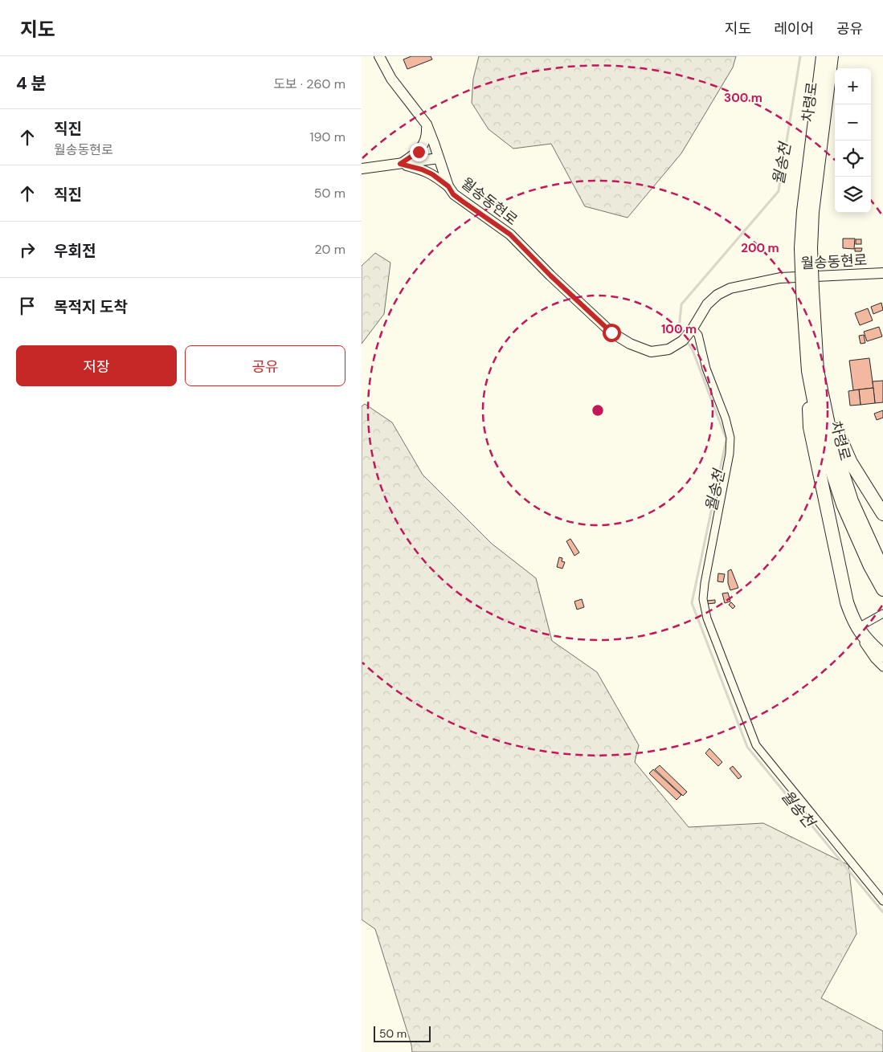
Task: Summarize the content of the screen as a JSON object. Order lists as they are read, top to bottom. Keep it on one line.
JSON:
{"streets":{"highway":["차령로"],"street":["월송동현로"]},"water":["월송천"],"scale_bar":"50 m","page":{"header":"지도","nav":["지도","레이어","공유"],"heading":["4 분","도보 · 260 m"],"map_buttons":["+","−"],"list":[["직진","월송동현로","190 m"],["직진","50 m"],["우회전","20 m"],"목적지 도착"],"buttons":["저장","공유"],"scale":"50 m"},"rings":["300 m","200 m","100 m"]}
